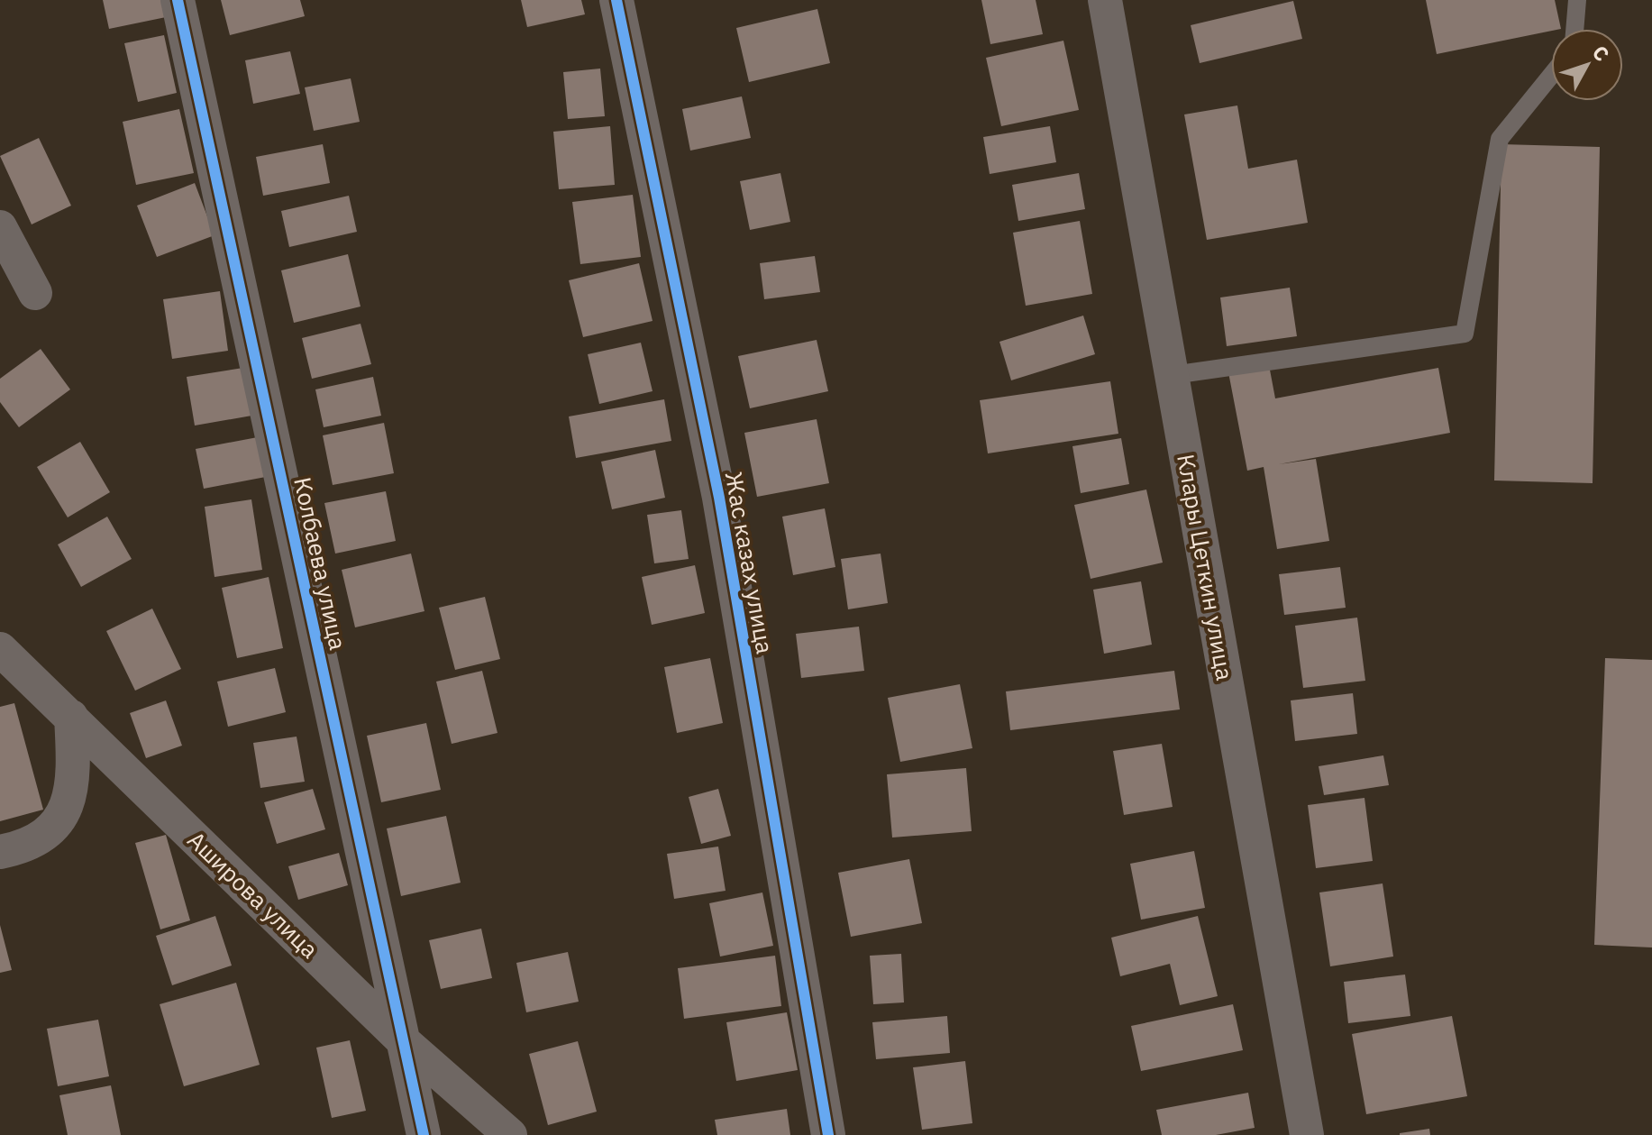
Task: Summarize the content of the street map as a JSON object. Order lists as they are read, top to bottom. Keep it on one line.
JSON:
{"streets":{"street":["Жас казах улица","Колбаева улица","Клары Цеткин улица","Аширова улица"]},"crossings":[["Колбаева улица","Аширова улица"]],"north":"top right"}
